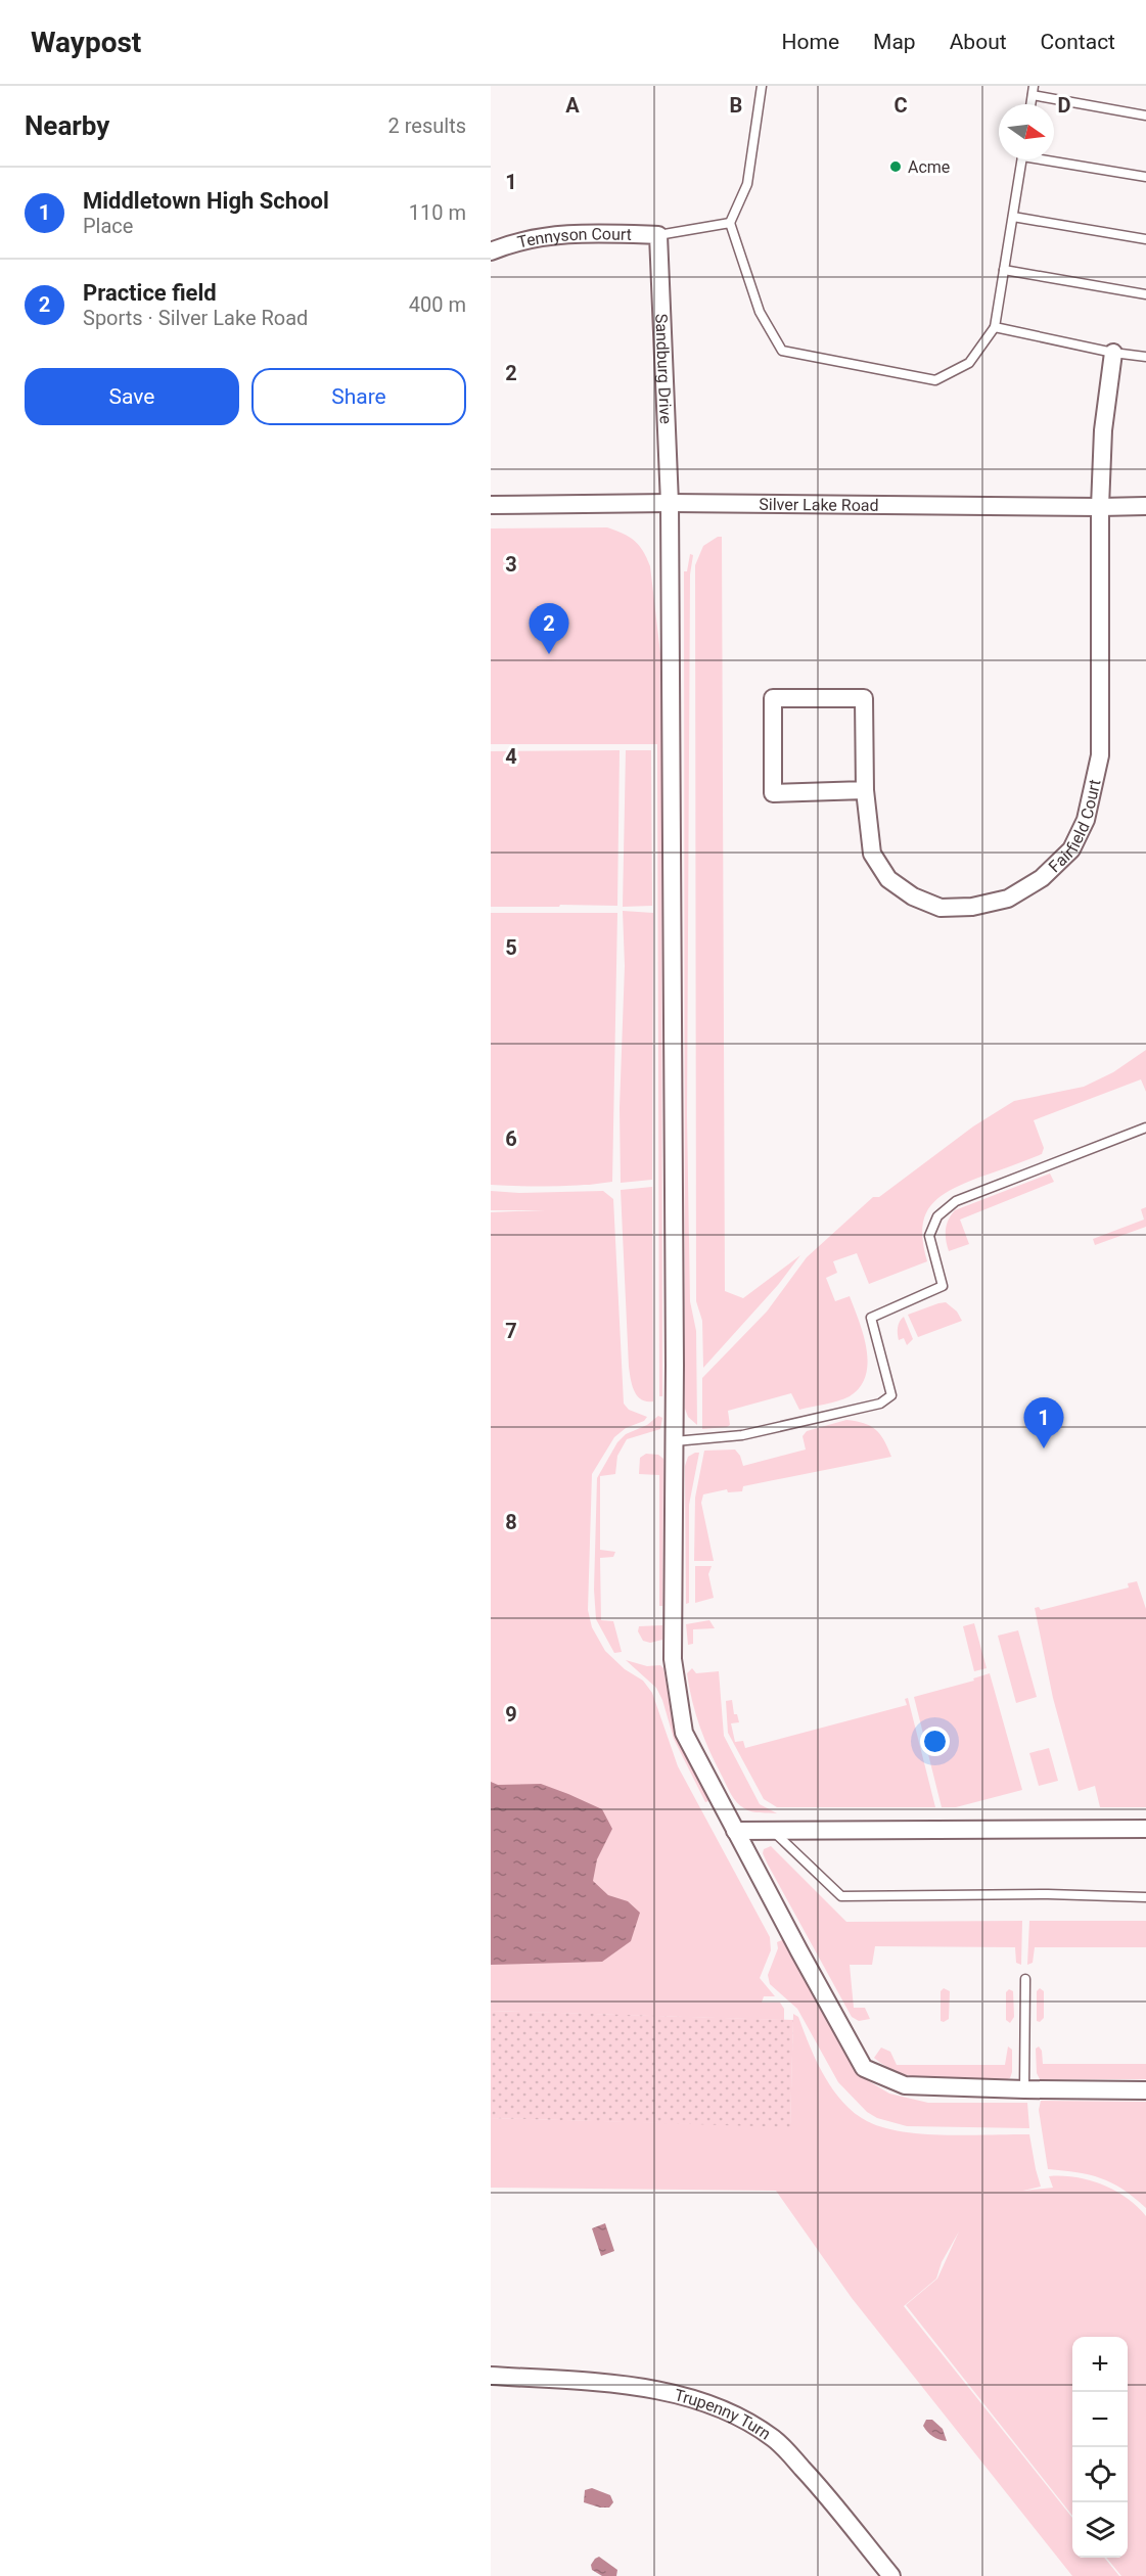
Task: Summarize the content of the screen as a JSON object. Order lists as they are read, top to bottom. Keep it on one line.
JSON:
{"streets":{"street":["Tennyson Court","Sandburg Drive","Silver Lake Road","Fairfield Court","Trupenny Turn"]},"crossings":[["Tennyson Court","Sandburg Drive"],["Sandburg Drive","Silver Lake Road"],["Silver Lake Road","Fairfield Court"]],"places":["Acme"],"north":"right","page":{"header":"Waypost","nav":["Home","Map","About","Contact"],"heading":["Nearby","2 results"],"list":[{"mark":"1","name":"Middletown High School","note":"Place","value":"110 m"},{"mark":"2","name":"Practice field","note":"Sports · Silver Lake Road","value":"400 m"}],"buttons":["Save","Share"],"pins":["2","1"],"map_buttons":["+","−"]},"grid":{"columns":["A","B","C","D"],"rows":["1","2","3","4","5","6","7","8","9"]}}
